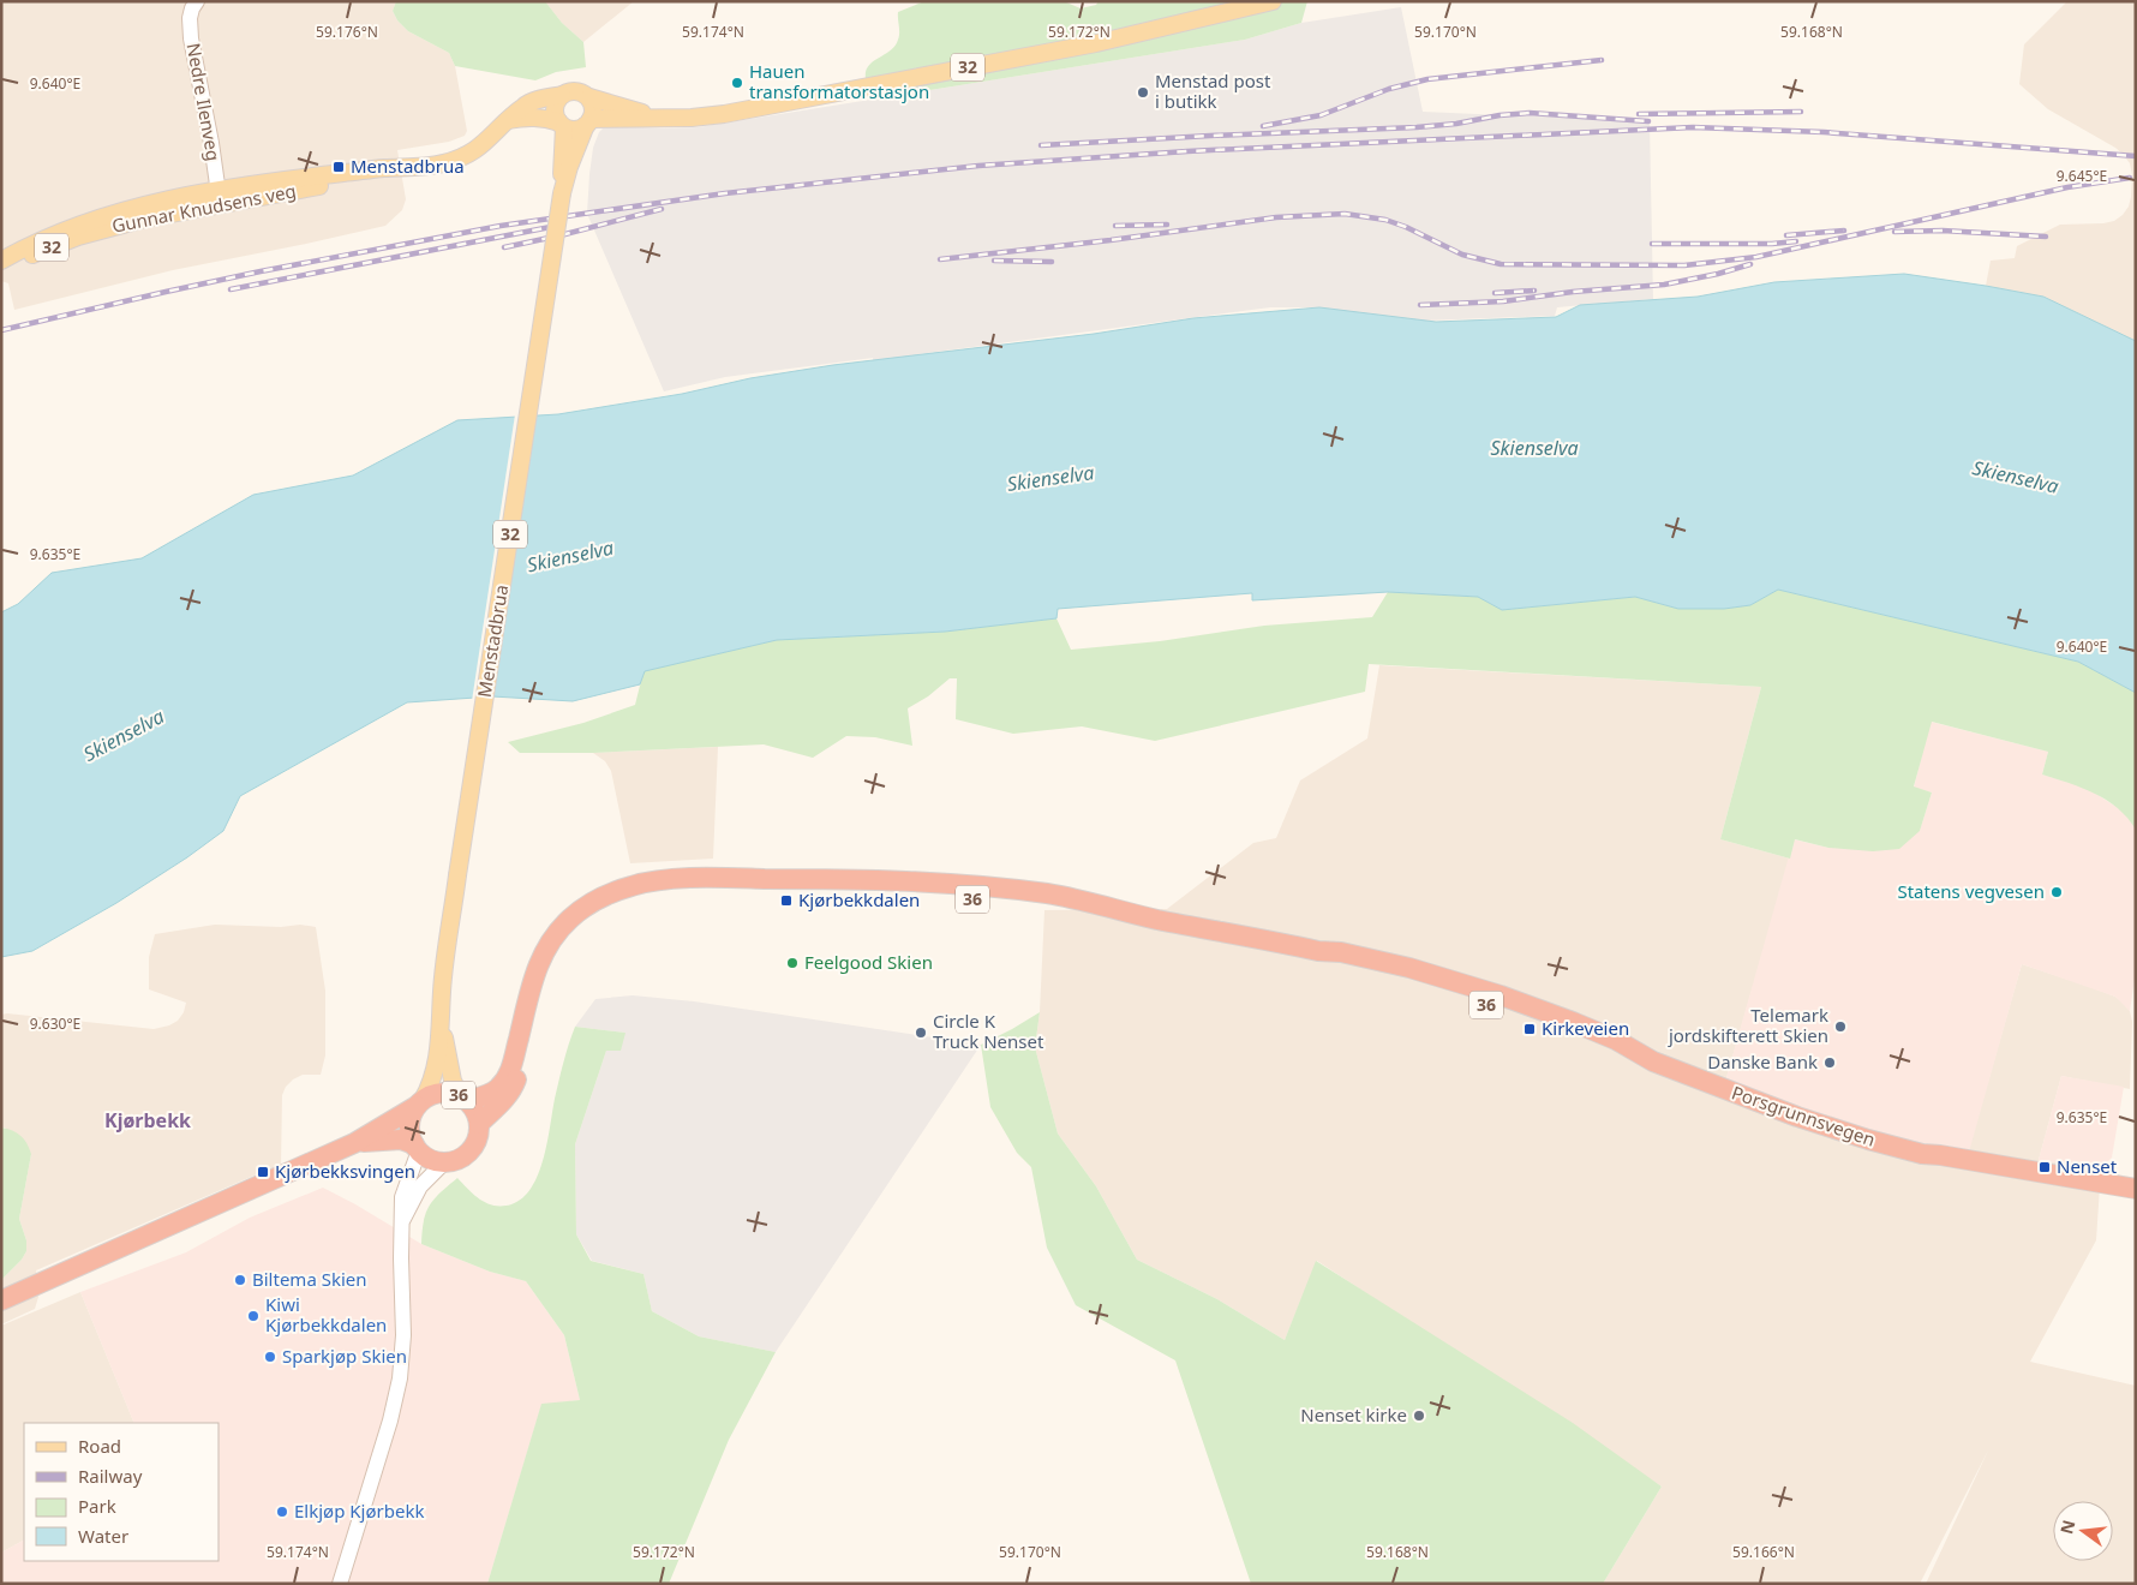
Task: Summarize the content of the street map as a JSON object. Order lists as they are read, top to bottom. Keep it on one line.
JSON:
{"streets":{"highway":["36","Porsgrunnsvegen"],"main road":["32","Gunnar Knudsens veg","Menstadbrua"],"street":["Nedre Ilenveg"]},"crossings":[["32","Gunnar Knudsens veg"],["32","Menstadbrua"],["Nedre Ilenveg","Gunnar Knudsens veg"],["Gunnar Knudsens veg","Menstadbrua"],["Menstadbrua","36"],["Menstadbrua","Porsgrunnsvegen"],["36","Porsgrunnsvegen"]],"districts":["Kjørbekk"],"water":["Skienselva"],"places":{"other":["Hauen transformatorstasjon","Menstad post i butikk","Statens vegvesen","Feelgood Skien","Telemark jordskifterett Skien","Circle K Truck Nenset","Danske Bank","Biltema Skien","Kiwi Kjørbekkdalen","Sparkjøp Skien","Nenset kirke","Elkjøp Kjørbekk"],"transit":["Menstadbrua","Kjørbekkdalen","Kirkeveien","Nenset","Kjørbekksvingen"]},"legend":["Road","Railway","Park","Water"],"north":"left","coordinates":["59.174°N","59.172°N","59.170°N","59.168°N","59.176°N","9.640°E","9.645°E","9.635°E","9.630°E","59.166°N"]}
